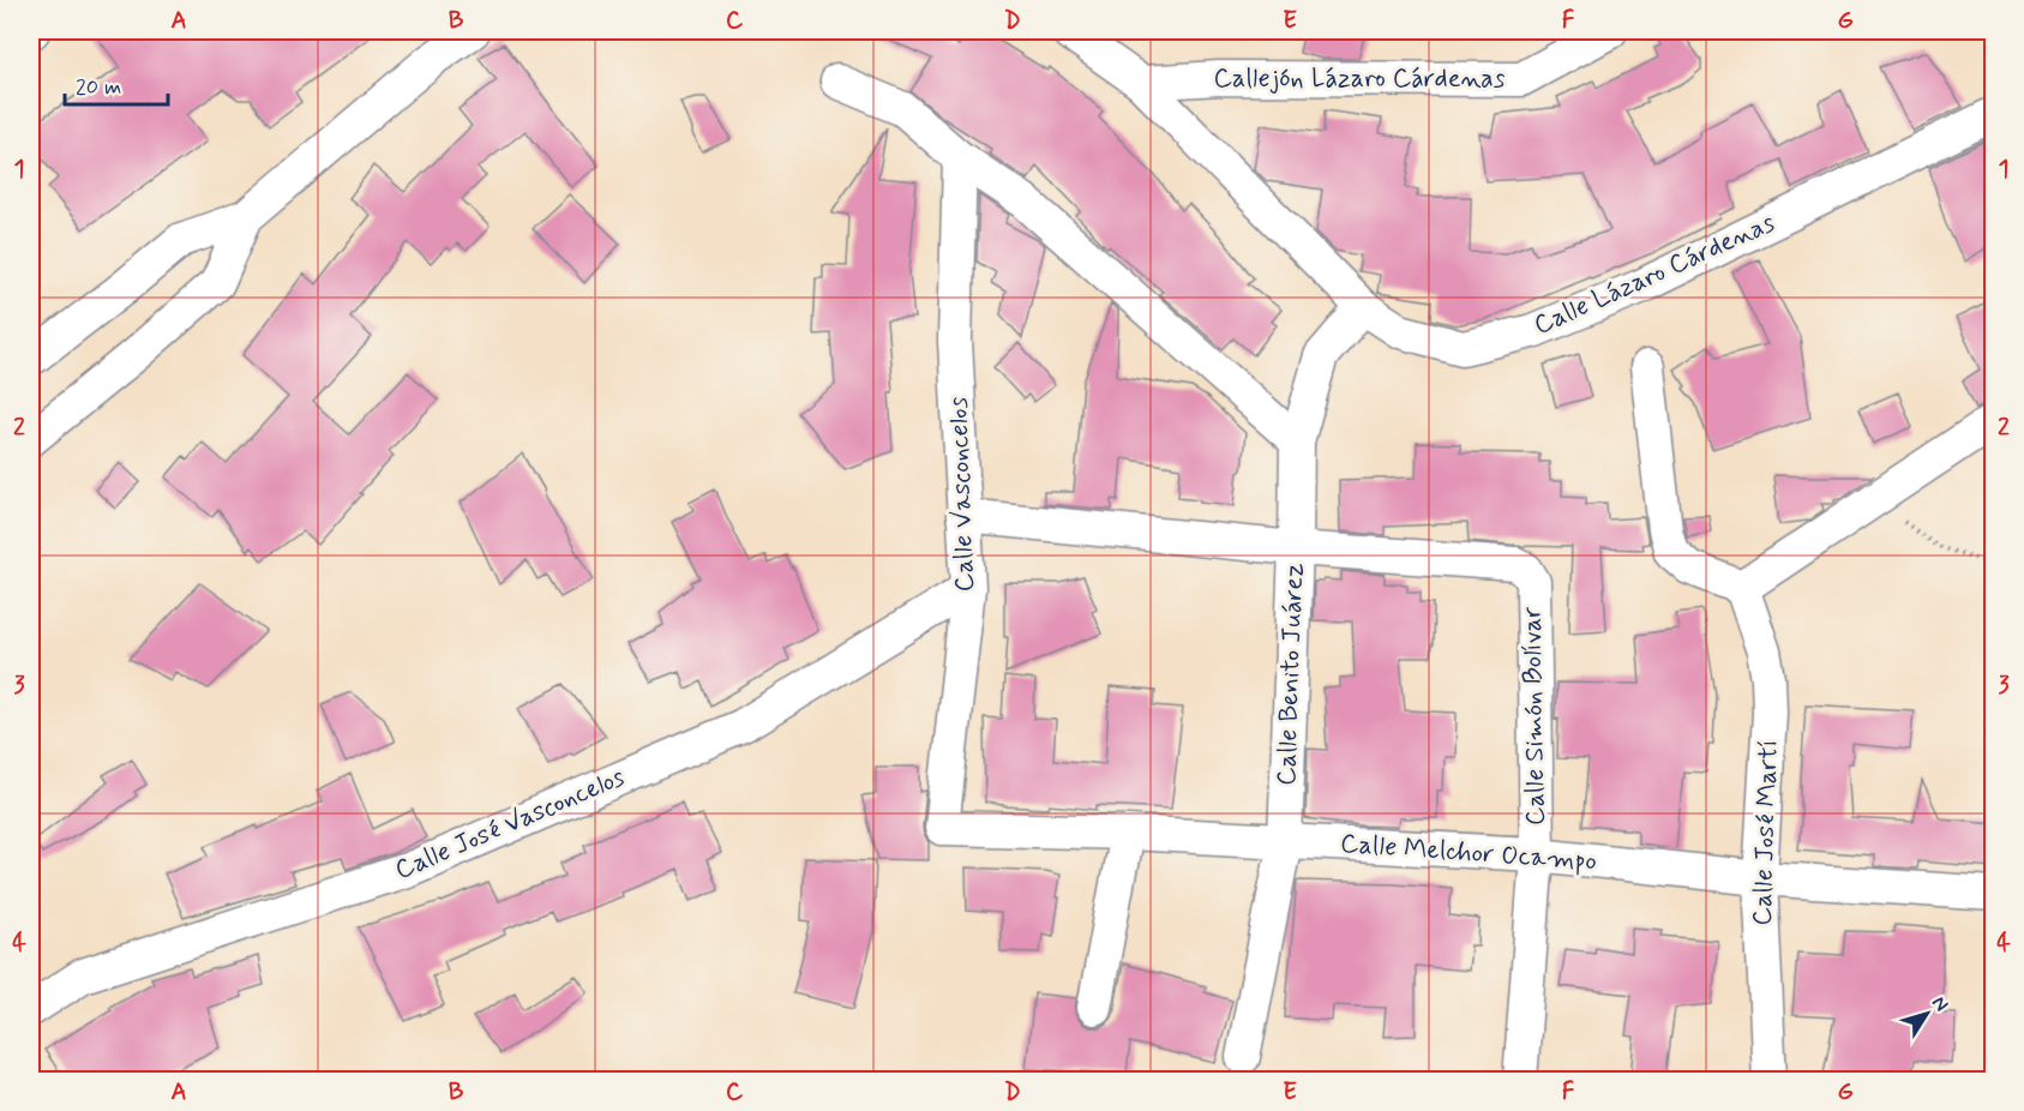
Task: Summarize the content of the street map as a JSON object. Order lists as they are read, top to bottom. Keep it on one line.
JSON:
{"streets":{"street":["Callejón Lázaro Cárdenas","Calle Lázaro Cárdenas","Calle Vasconcelos","Calle Benito Juárez","Calle Simón Bolívar","Calle José Vasconcelos","Calle José Martí","Calle Melchor Ocampo"]},"crossings":[["Callejón Lázaro Cárdenas","Calle Lázaro Cárdenas"],["Calle Lázaro Cárdenas","Calle Benito Juárez"],["Calle Vasconcelos","Calle José Vasconcelos"],["Calle Vasconcelos","Calle Melchor Ocampo"],["Calle Benito Juárez","Calle Simón Bolívar"],["Calle Benito Juárez","Calle Melchor Ocampo"],["Calle Simón Bolívar","Calle Melchor Ocampo"],["Calle José Martí","Calle Melchor Ocampo"]],"scale_bar":"20 m","north":"top right","grid":{"columns":["A","B","C","D","E","F","G"],"rows":["1","2","3","4"]}}
